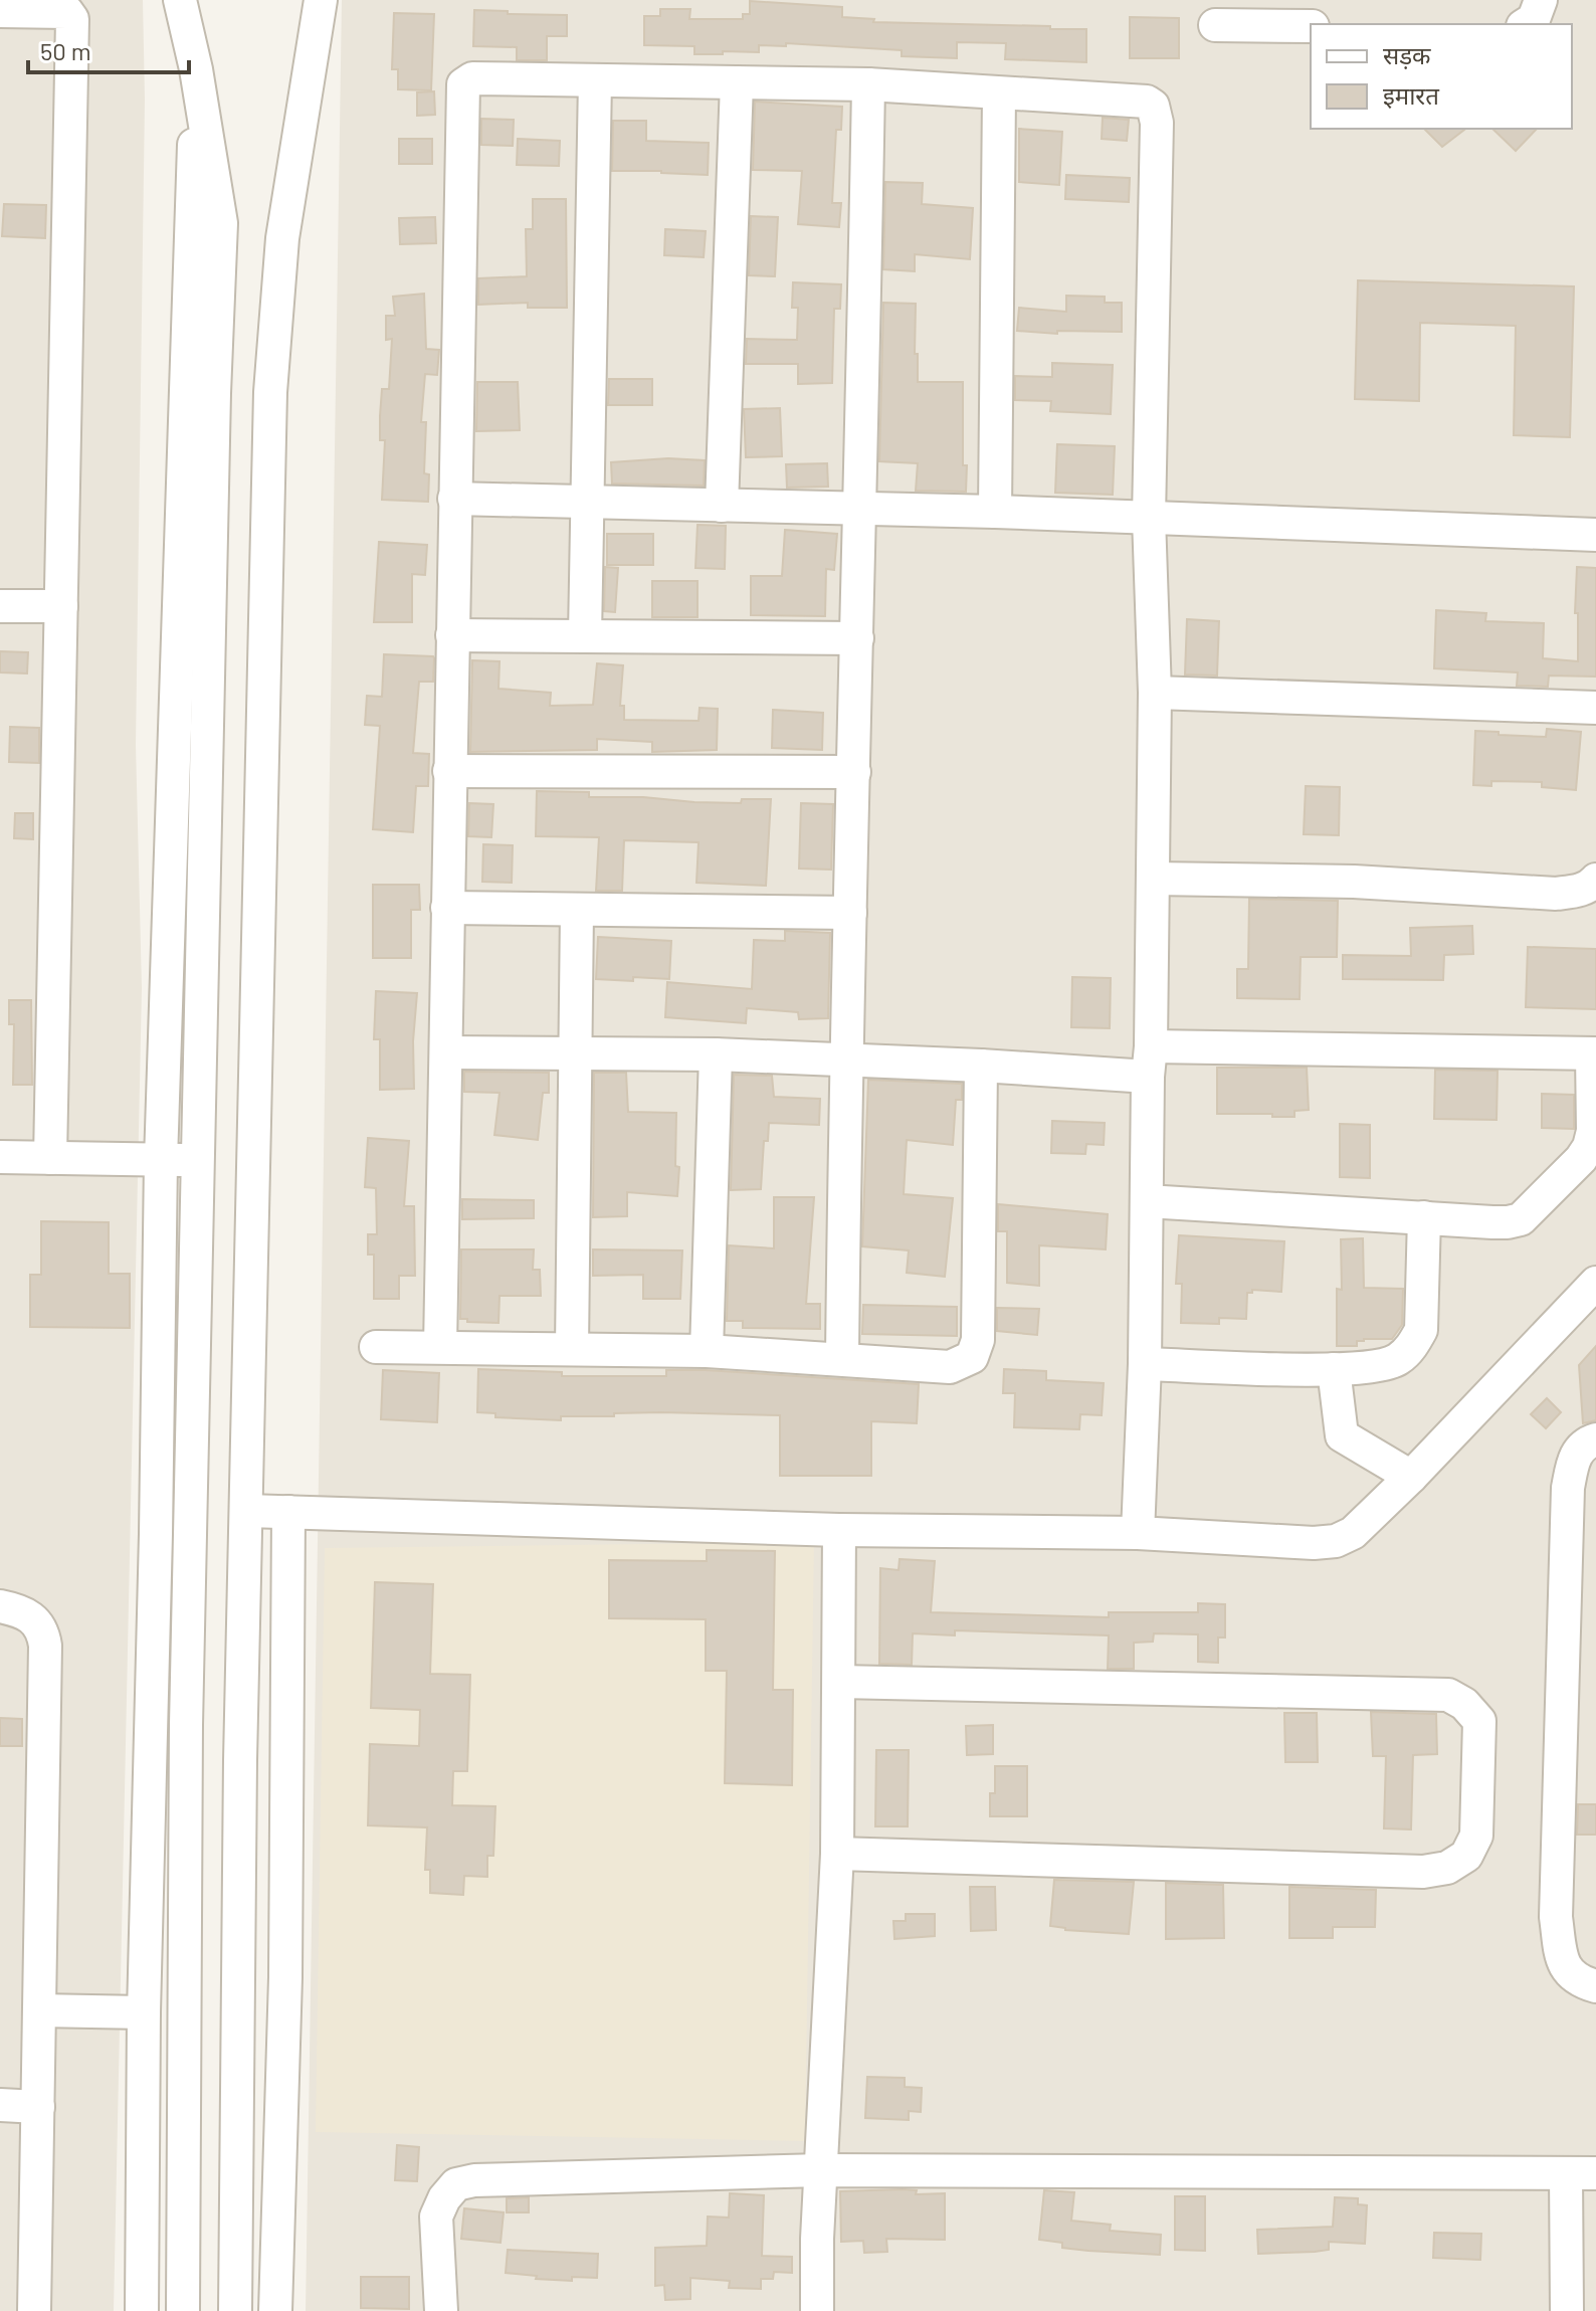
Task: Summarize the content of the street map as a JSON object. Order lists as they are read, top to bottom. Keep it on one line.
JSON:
{"legend":["सड़क","इमारत"],"scale_bar":"50 m"}
